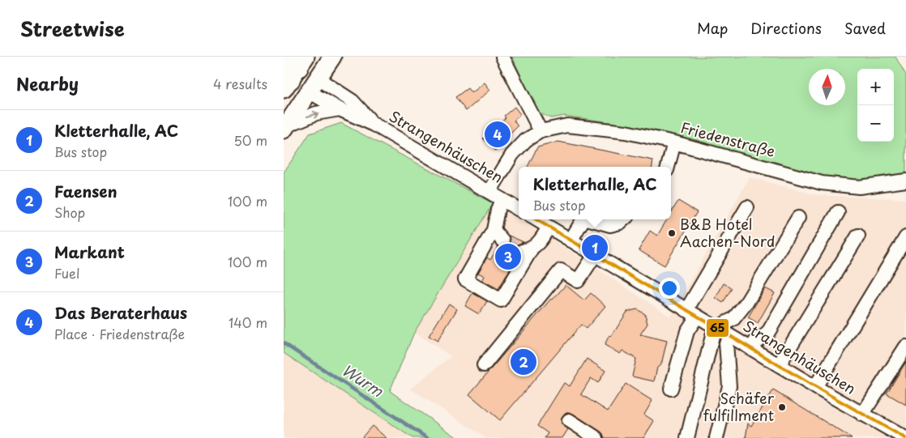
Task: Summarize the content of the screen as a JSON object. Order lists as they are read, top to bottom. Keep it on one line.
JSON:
{"streets":{"street":["Friedenstraße","Strangenhäuschen"]},"crossings":[["Friedenstraße","Strangenhäuschen"]],"water":["Wurm"],"places":["B&B Hotel Aachen-Nord","Schäfer fulfillment"],"lines":["transit line 65"],"north":"top","page":{"header":"Streetwise","nav":["Map","Directions","Saved"],"heading":["Nearby","4 results"],"map_buttons":["+","−"],"list":[{"mark":"1","name":"Kletterhalle, AC","note":"Bus stop","value":"50 m"},{"mark":"2","name":"Faensen","note":"Shop","value":"100 m"},{"mark":"3","name":"Markant","note":"Fuel","value":"100 m"},{"mark":"4","name":"Das Beraterhaus","note":"Place · Friedenstraße","value":"140 m"}],"pins":["4","1","3","2"],"popup":["Kletterhalle, AC","Bus stop"]}}
